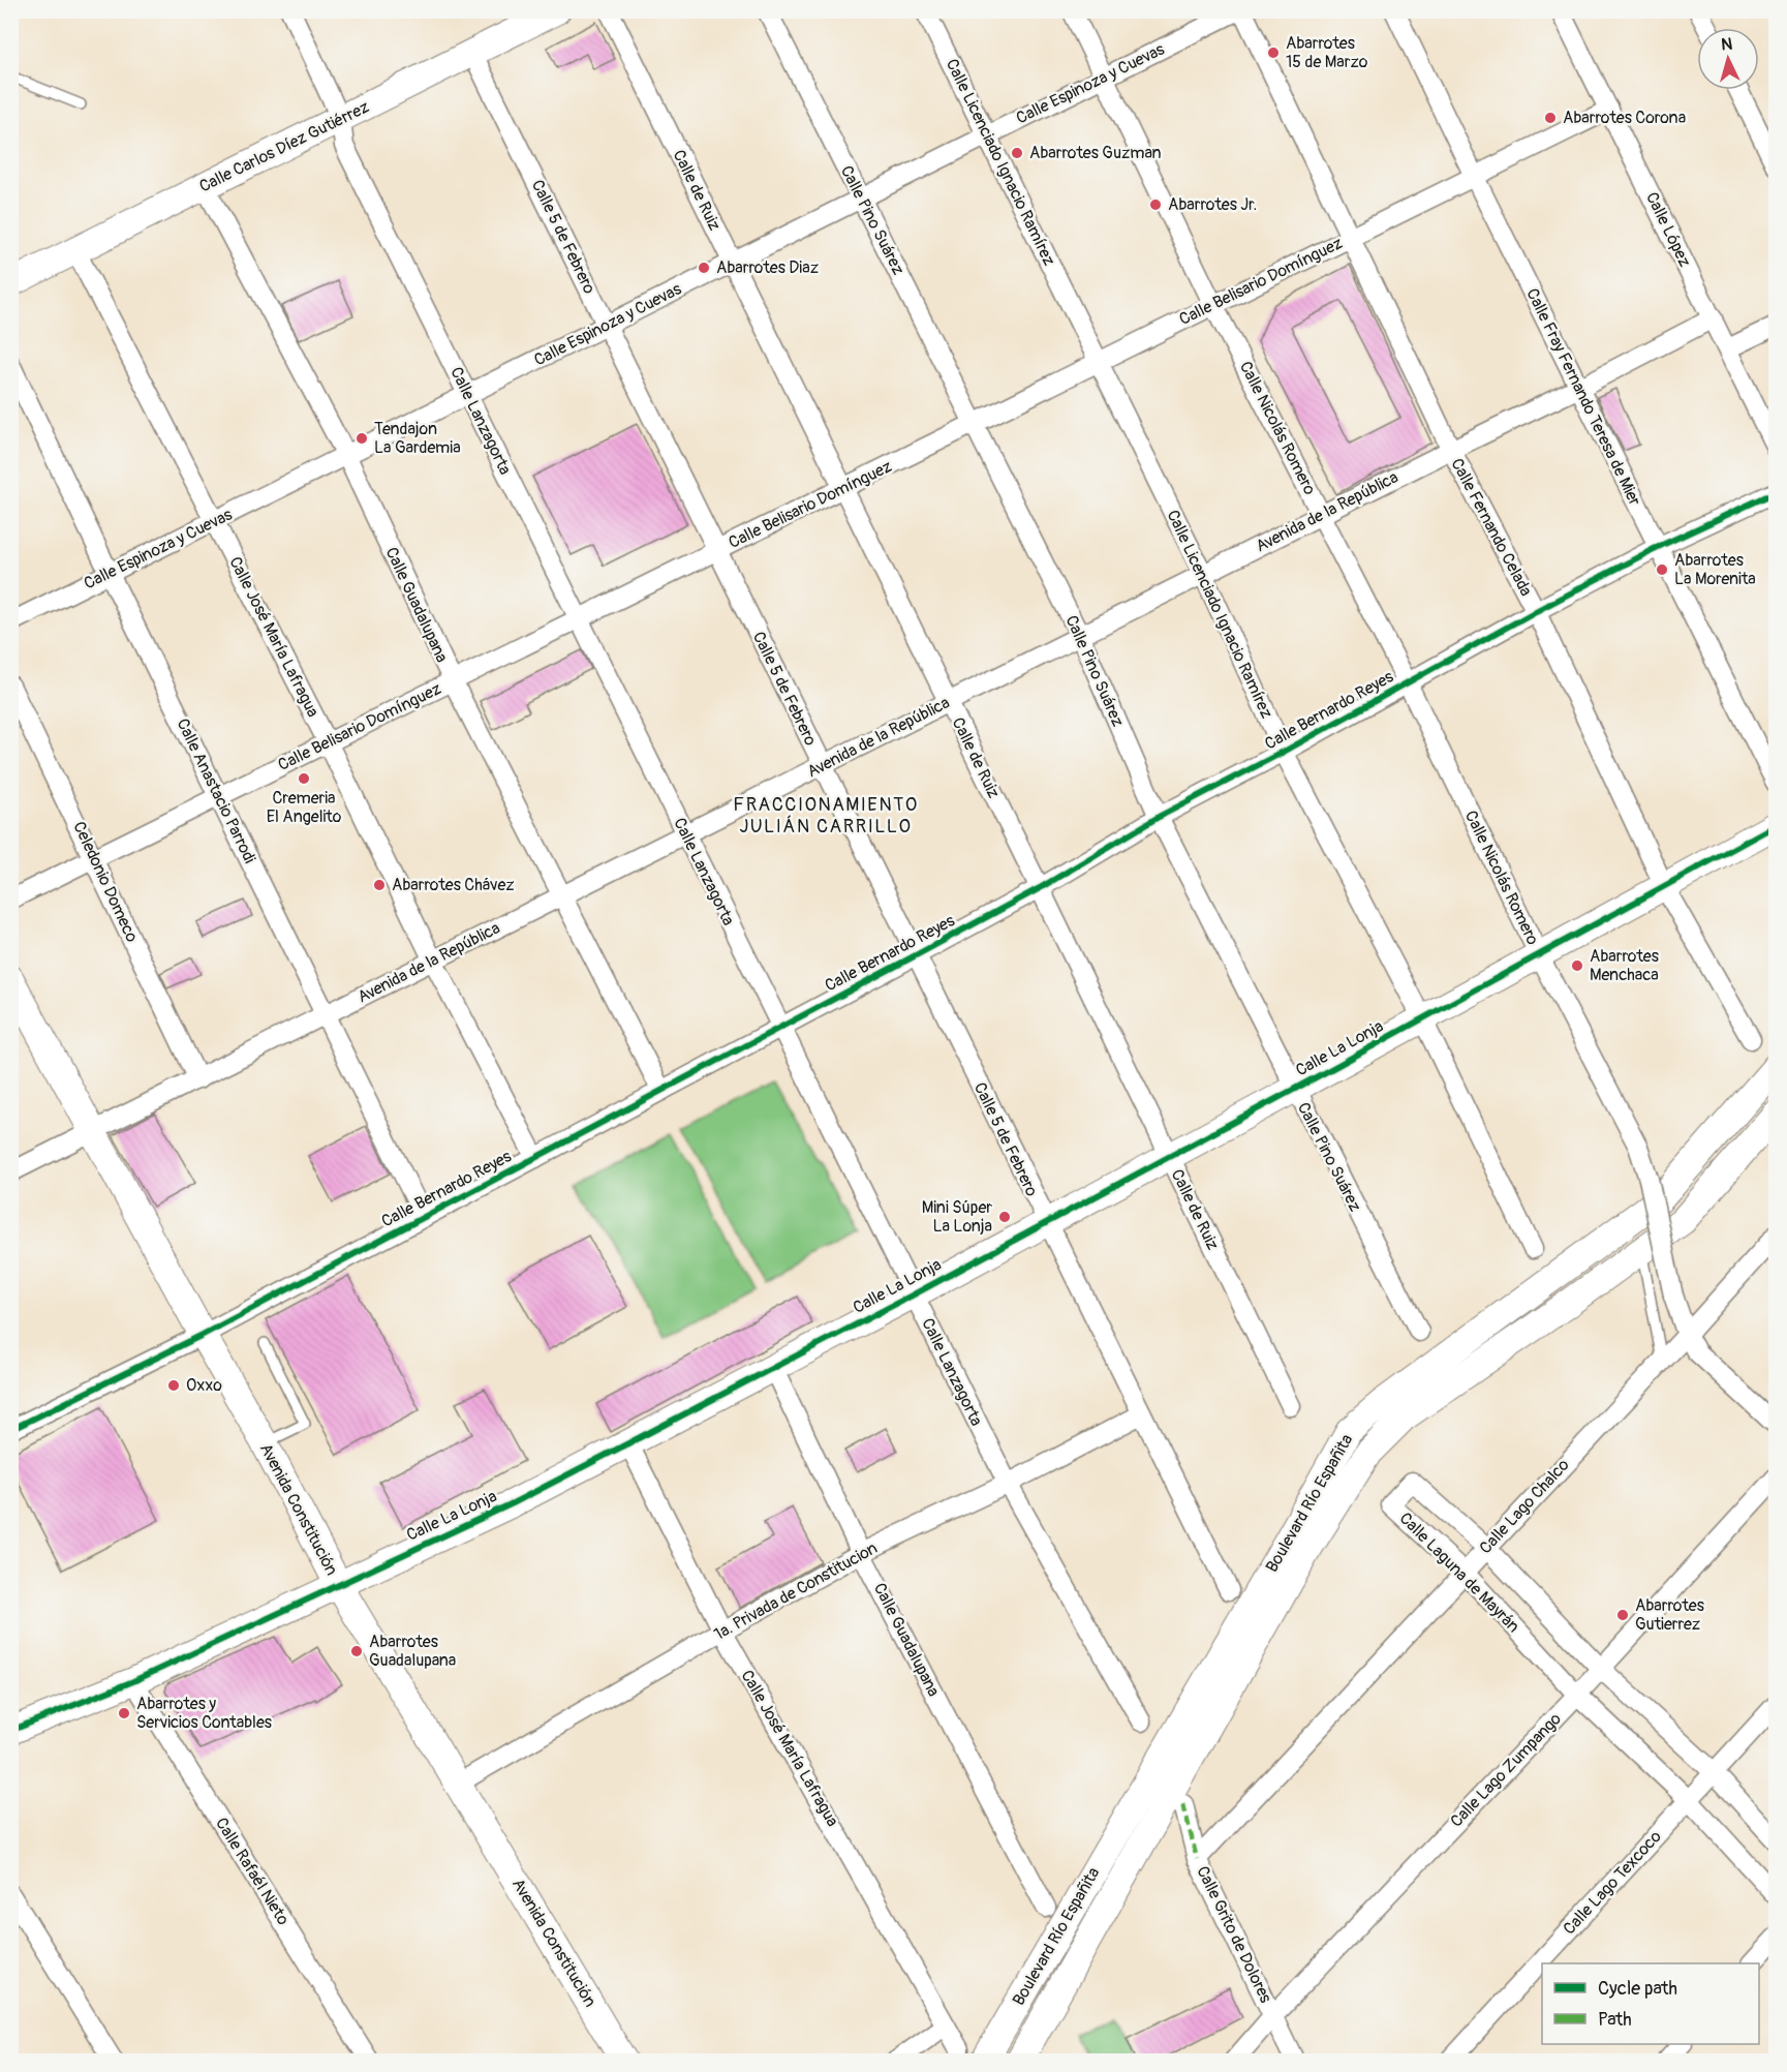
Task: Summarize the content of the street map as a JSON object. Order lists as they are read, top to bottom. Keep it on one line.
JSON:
{"streets":{"main road":["Calle Carlos Díez Gutiérrez","Calle La Lonja","Boulevard Río Españita","Avenida Constitución"],"street":["Calle Espinoza y Cuevas","Calle Licenciado Ignacio Ramírez","Calle de Ruiz","Calle Pino Suárez","Calle López","Calle 5 de Febrero","Calle Belisario Domínguez","Calle Fray Fernando Teresa de Mier","Calle Lanzagorta","Calle Nicolás Romero","Avenida de la República","Calle Fernando Celada","Calle Guadalupana","Calle José María Lafragua","Calle Bernardo Reyes","Calle Anastacio Parrodi","Celedonio Domeco","Calle Lago Chalco","Calle Laguna de Mayrán","1a. Privada de Constitucion","Calle Lago Zumpango","Calle Rafaél Nieto","Calle Lago Texcoco","Calle Grito de Dolores"]},"crossings":[["Calle Espinoza y Cuevas","Calle Licenciado Ignacio Ramírez"],["Calle Espinoza y Cuevas","Calle de Ruiz"],["Calle Espinoza y Cuevas","Calle Pino Suárez"],["Calle Espinoza y Cuevas","Calle 5 de Febrero"],["Calle Espinoza y Cuevas","Calle Lanzagorta"],["Calle Espinoza y Cuevas","Calle Nicolás Romero"],["Calle Espinoza y Cuevas","Calle Fernando Celada"],["Calle Espinoza y Cuevas","Calle Guadalupana"],["Calle Espinoza y Cuevas","Calle José María Lafragua"],["Calle Espinoza y Cuevas","Calle Anastacio Parrodi"],["Calle Carlos Díez Gutiérrez","Calle 5 de Febrero"],["Calle Carlos Díez Gutiérrez","Calle Lanzagorta"],["Calle Carlos Díez Gutiérrez","Calle Guadalupana"],["Calle Carlos Díez Gutiérrez","Calle José María Lafragua"],["Calle Licenciado Ignacio Ramírez","Calle Belisario Domínguez"],["Calle Licenciado Ignacio Ramírez","Avenida de la República"],["Calle Licenciado Ignacio Ramírez","Calle Bernardo Reyes"],["Calle Licenciado Ignacio Ramírez","Calle La Lonja"],["Calle de Ruiz","Calle Belisario Domínguez"],["Calle de Ruiz","Avenida de la República"],["Calle de Ruiz","Calle Bernardo Reyes"],["Calle de Ruiz","Calle La Lonja"],["Calle Pino Suárez","Calle Belisario Domínguez"],["Calle Pino Suárez","Avenida de la República"],["Calle Pino Suárez","Calle Bernardo Reyes"],["Calle Pino Suárez","Calle La Lonja"],["Calle López","Calle Belisario Domínguez"],["Calle López","Avenida de la República"],["Calle 5 de Febrero","Calle Belisario Domínguez"],["Calle 5 de Febrero","Avenida de la República"],["Calle 5 de Febrero","Calle Bernardo Reyes"],["Calle 5 de Febrero","Calle La Lonja"],["Calle 5 de Febrero","1a. Privada de Constitucion"],["Calle Belisario Domínguez","Calle Fray Fernando Teresa de Mier"],["Calle Belisario Domínguez","Calle Lanzagorta"],["Calle Belisario Domínguez","Calle Nicolás Romero"],["Calle Belisario Domínguez","Calle Fernando Celada"],["Calle Belisario Domínguez","Calle Guadalupana"],["Calle Belisario Domínguez","Calle José María Lafragua"],["Calle Belisario Domínguez","Calle Anastacio Parrodi"],["Calle Belisario Domínguez","Celedonio Domeco"],["Calle Fray Fernando Teresa de Mier","Avenida de la República"],["Calle Fray Fernando Teresa de Mier","Calle Bernardo Reyes"],["Calle Lanzagorta","Avenida de la República"],["Calle Lanzagorta","Calle Bernardo Reyes"],["Calle Lanzagorta","Calle La Lonja"],["Calle Lanzagorta","1a. Privada de Constitucion"],["Calle Nicolás Romero","Avenida de la República"],["Calle Nicolás Romero","Calle Bernardo Reyes"],["Calle Nicolás Romero","Calle La Lonja"],["Calle Nicolás Romero","Calle Lago Chalco"],["Avenida de la República","Calle Fernando Celada"],["Avenida de la República","Calle Guadalupana"],["Avenida de la República","Calle José María Lafragua"],["Avenida de la República","Calle Anastacio Parrodi"],["Avenida de la República","Celedonio Domeco"],["Avenida de la República","Avenida Constitución"],["Calle Fernando Celada","Calle Bernardo Reyes"],["Calle Fernando Celada","Calle La Lonja"],["Calle Guadalupana","Calle Bernardo Reyes"],["Calle Guadalupana","Calle La Lonja"],["Calle Guadalupana","1a. Privada de Constitucion"],["Calle José María Lafragua","Calle Bernardo Reyes"],["Calle José María Lafragua","Calle La Lonja"],["Calle José María Lafragua","1a. Privada de Constitucion"],["Calle Bernardo Reyes","Calle Anastacio Parrodi"],["Calle Bernardo Reyes","Avenida Constitución"],["Calle La Lonja","Avenida Constitución"],["Calle La Lonja","Calle Rafaél Nieto"],["Calle Lago Chalco","Calle Laguna de Mayrán"],["Calle Lago Chalco","Calle Grito de Dolores"],["Avenida Constitución","1a. Privada de Constitucion"],["Calle Laguna de Mayrán","Calle Lago Zumpango"],["Calle Laguna de Mayrán","Calle Lago Texcoco"],["Calle Lago Zumpango","Calle Grito de Dolores"]],"districts":["FRACCIONAMIENTO JULIÁN CARRILLO"],"places":["Abarrotes 15 de Marzo","Abarrotes Corona","Abarrotes Guzman","Abarrotes Jr.","Abarrotes Diaz","Tendajon La Gardemia","Abarrotes La Morenita","Cremeria El Angelito","Abarrotes Chávez","Abarrotes Menchaca","Mini Súper La Lonja","Oxxo","Abarrotes Gutierrez","Abarrotes Guadalupana","Abarrotes y Servicios Contables"],"legend":["Cycle path","Path"],"north":"top"}
